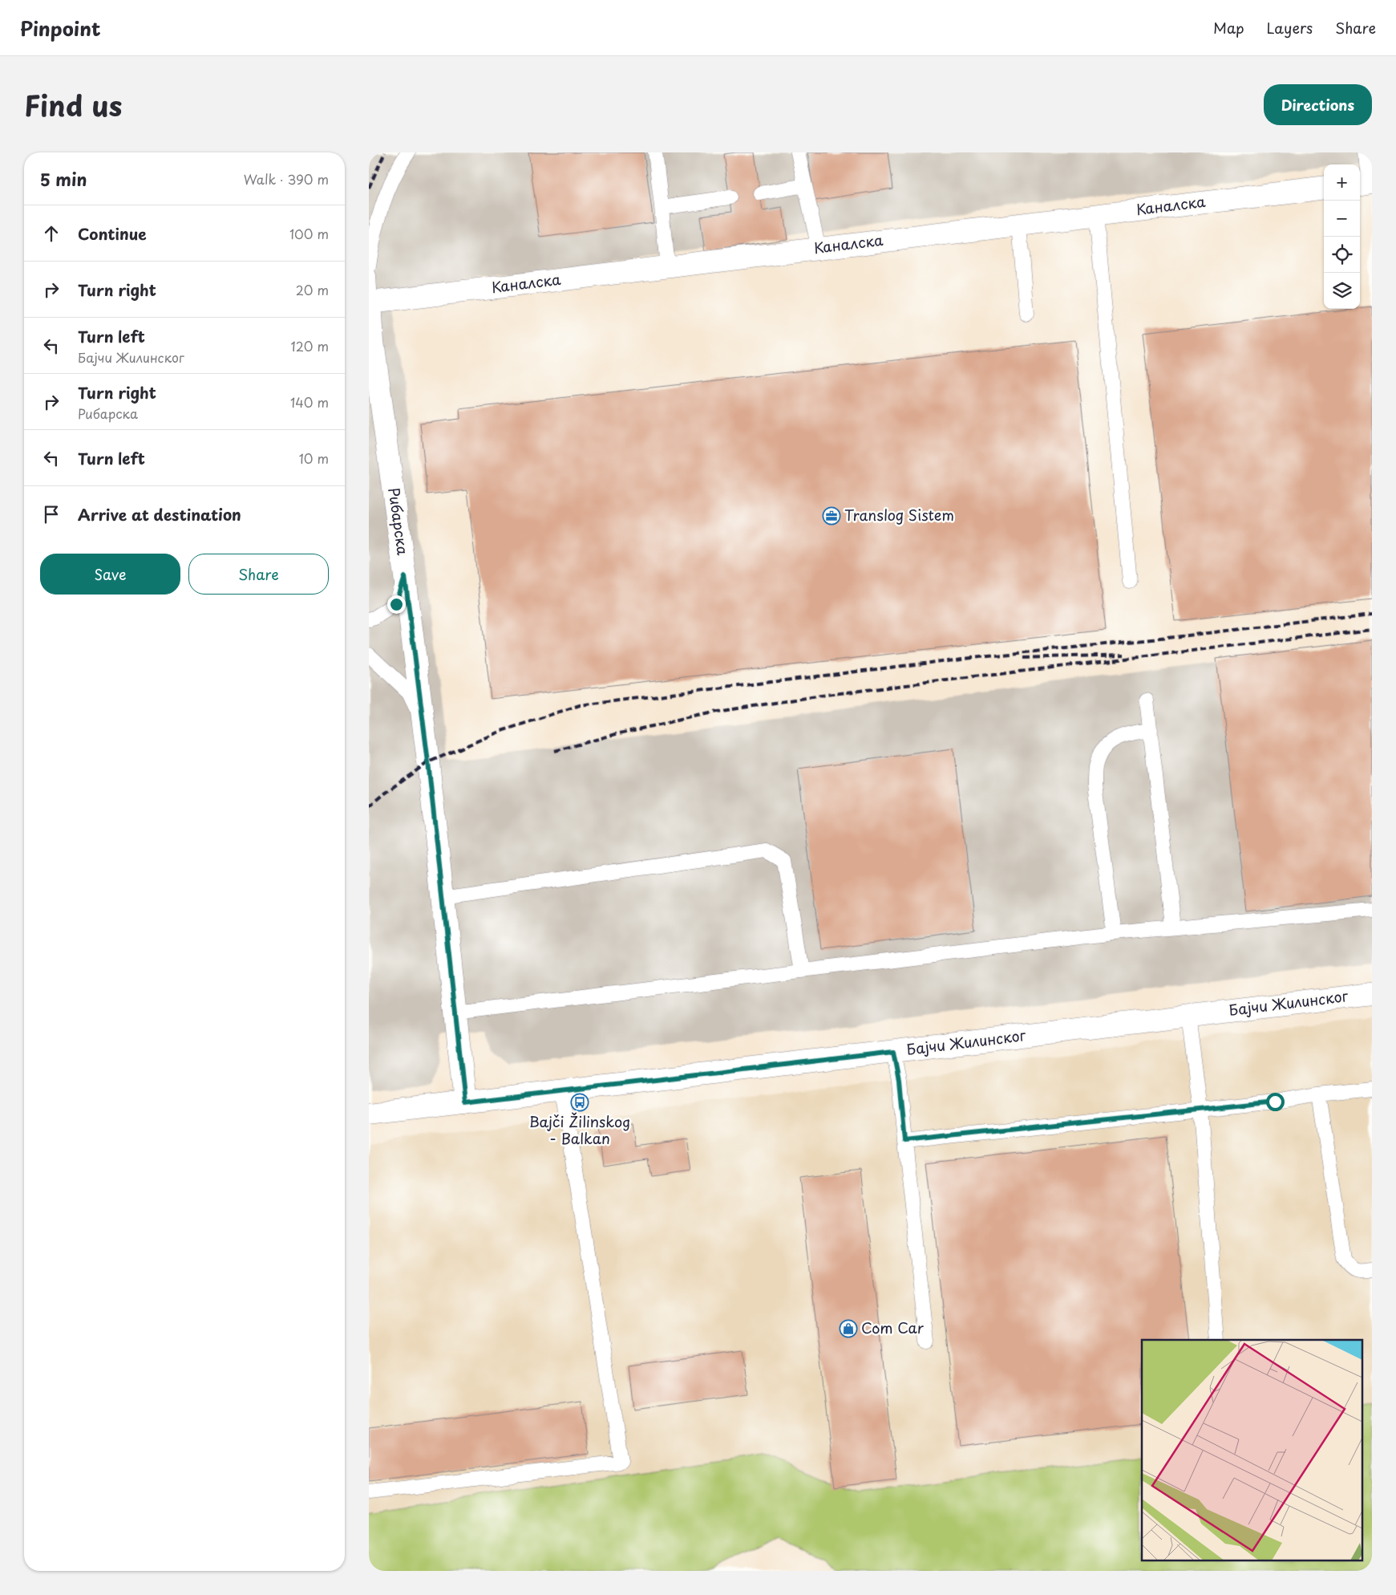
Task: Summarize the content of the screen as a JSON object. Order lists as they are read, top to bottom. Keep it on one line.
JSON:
{"streets":{"street":["Каналска","Рибарска","Бајчи Жилинског"]},"crossings":[["Каналска","Рибарска"],["Рибарска","Бајчи Жилинског"]],"places":{"office":["Translog Sistem"],"bus stop":["Bajči Žilinskog - Balkan"],"shop":["Com Car"]},"page":{"header":"Pinpoint","nav":["Map","Layers","Share"],"title":"Find us","buttons":["Directions",["Save","Share"]],"heading":["5 min","Walk · 390 m"],"map_buttons":["+","−"],"list":[["Continue","100 m"],["Turn right","20 m"],["Turn left","Бајчи Жилинског","120 m"],["Turn right","Рибарска","140 m"],["Turn left","10 m"],"Arrive at destination"]}}
